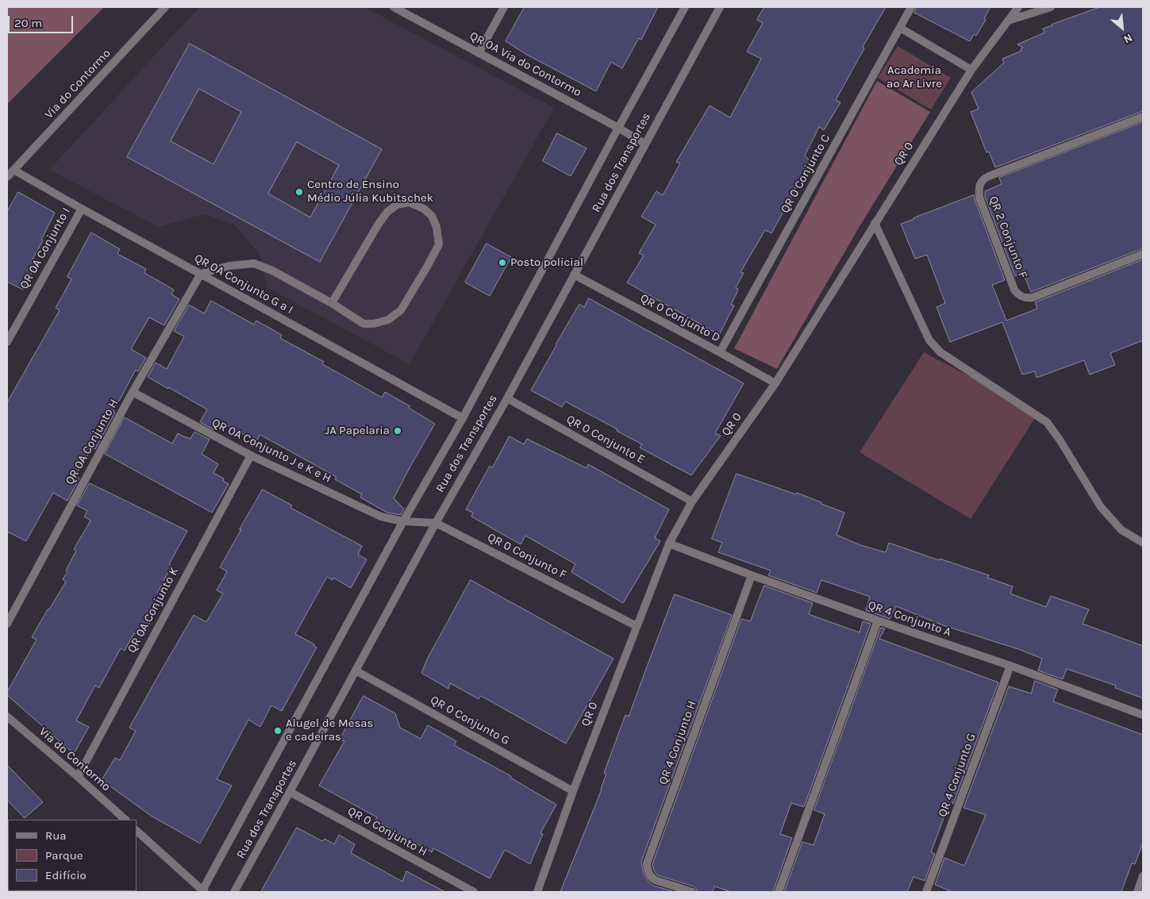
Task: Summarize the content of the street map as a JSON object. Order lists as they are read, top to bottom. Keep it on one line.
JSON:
{"streets":{"street":["QR 0A Via do Contormo","Via do Contormo","QR 0","Rua dos Transportes","QR 0 Conjunto C","QR 2 Conjunto F","QR 0A Conjunto I","QR 0A Conjunto G a I","QR 0 Conjunto D","QR 0 Conjunto E","QR 0A Conjunto H","QR 0A Conjunto J e K e H","QR 0 Conjunto F","QR 0A Conjunto K","QR 4 Conjunto A","QR 0 Conjunto G","QR 4 Conjunto H","QR 4 Conjunto G","QR 0 Conjunto H"]},"crossings":[["QR 0A Via do Contormo","Rua dos Transportes"],["Via do Contormo","QR 0A Conjunto G a I"],["Via do Contormo","QR 0A Conjunto K"],["QR 0","QR 0 Conjunto D"],["QR 0","QR 0 Conjunto E"],["QR 0","QR 0 Conjunto F"],["QR 0","QR 4 Conjunto A"],["QR 0","QR 0 Conjunto G"],["Rua dos Transportes","QR 0A Conjunto G a I"],["Rua dos Transportes","QR 0 Conjunto D"],["Rua dos Transportes","QR 0 Conjunto E"],["Rua dos Transportes","QR 0A Conjunto J e K e H"],["Rua dos Transportes","QR 0 Conjunto F"],["Rua dos Transportes","QR 0 Conjunto G"],["Rua dos Transportes","QR 0 Conjunto H"],["QR 0 Conjunto C","QR 0 Conjunto D"],["QR 0A Conjunto I","QR 0A Conjunto G a I"],["QR 0A Conjunto G a I","QR 0A Conjunto H"],["QR 0A Conjunto H","QR 0A Conjunto J e K e H"],["QR 0A Conjunto J e K e H","QR 0 Conjunto F"],["QR 0A Conjunto J e K e H","QR 0A Conjunto K"],["QR 4 Conjunto A","QR 4 Conjunto H"],["QR 4 Conjunto A","QR 4 Conjunto G"]],"parks":["Academia ao Ar Livre"],"places":["Centro de Ensino Médio Júlia Kubitschek","Posto policial","JA Papelaria","Alugel de Mesas e cadeiras"],"legend":["Rua","Parque","Edifício"],"scale_bar":"20 m","north":"bottom right"}
